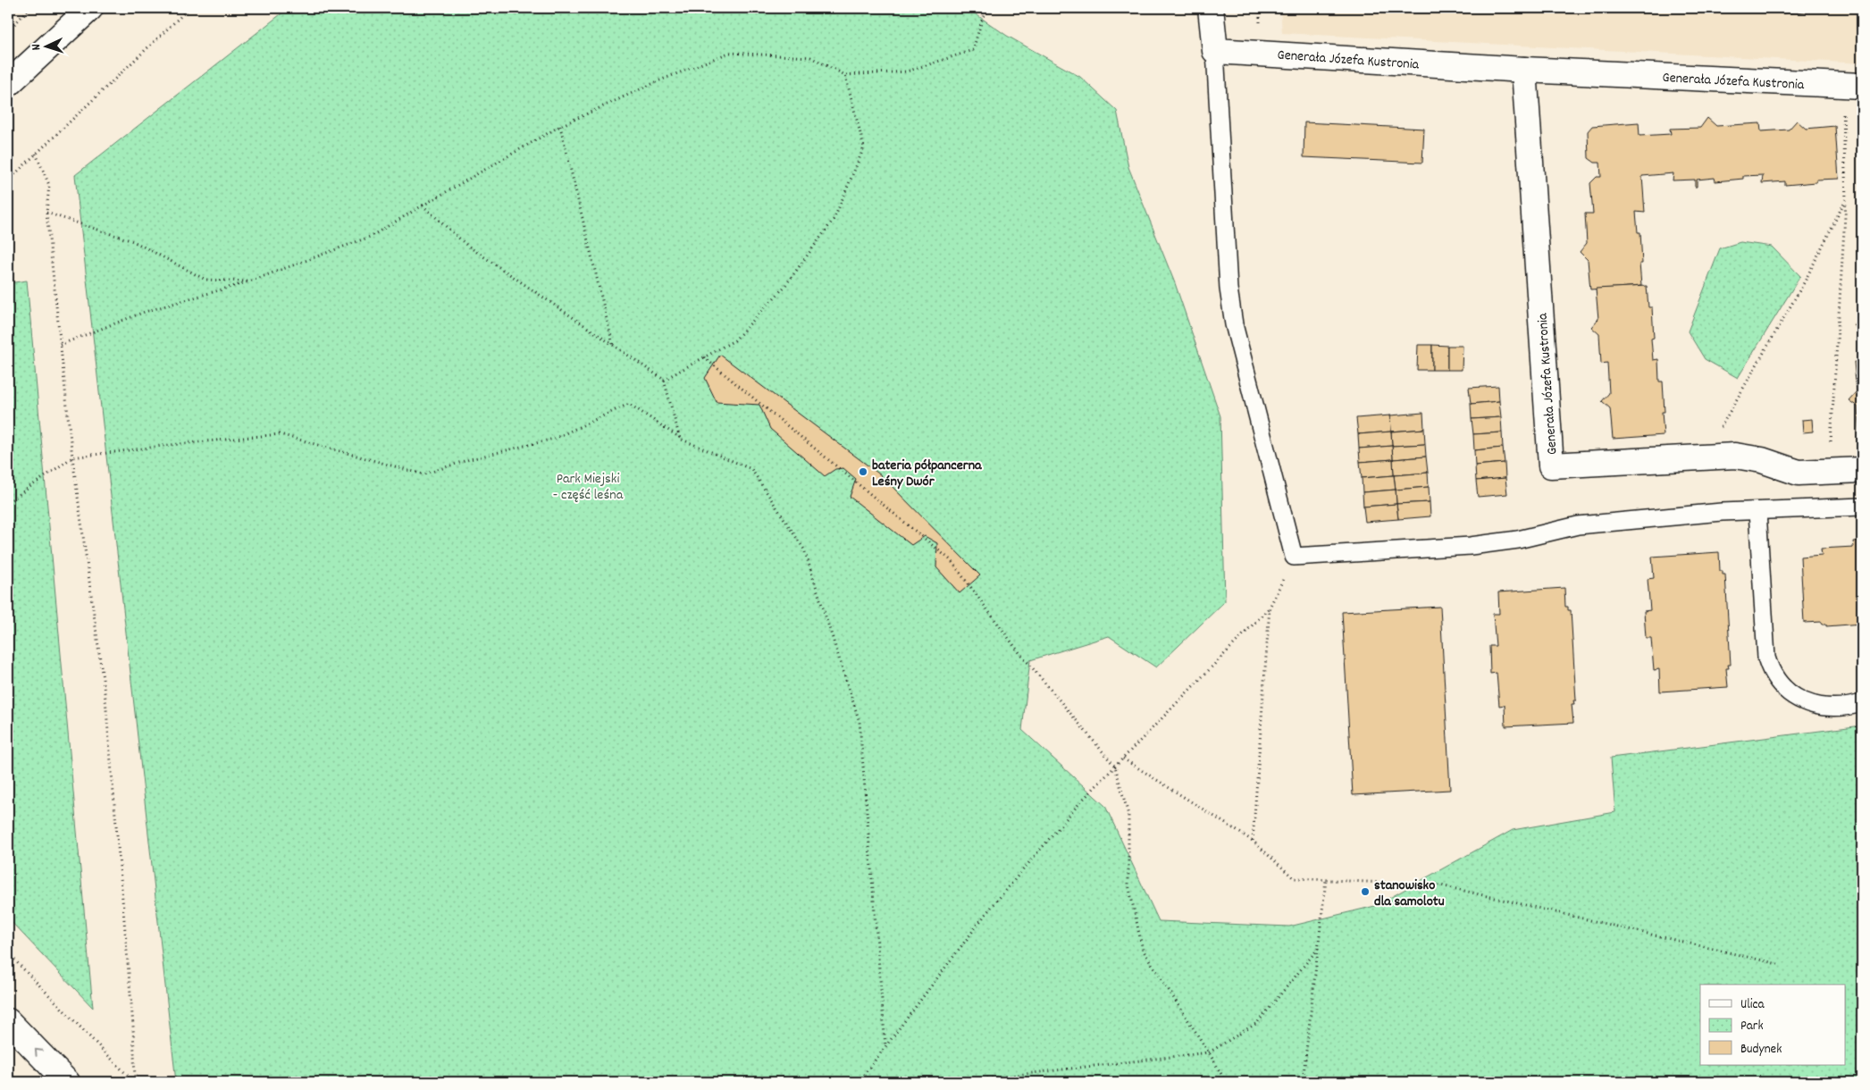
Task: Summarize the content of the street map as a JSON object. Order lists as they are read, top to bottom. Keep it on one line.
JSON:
{"streets":{"street":["Generała Józefa Kustronia"]},"parks":["Park Miejski - część leśna"],"places":["bateria półpancerna Leśny Dwór","stanowisko dla samolotu"],"legend":["Ulica","Park","Budynek"],"north":"left"}
